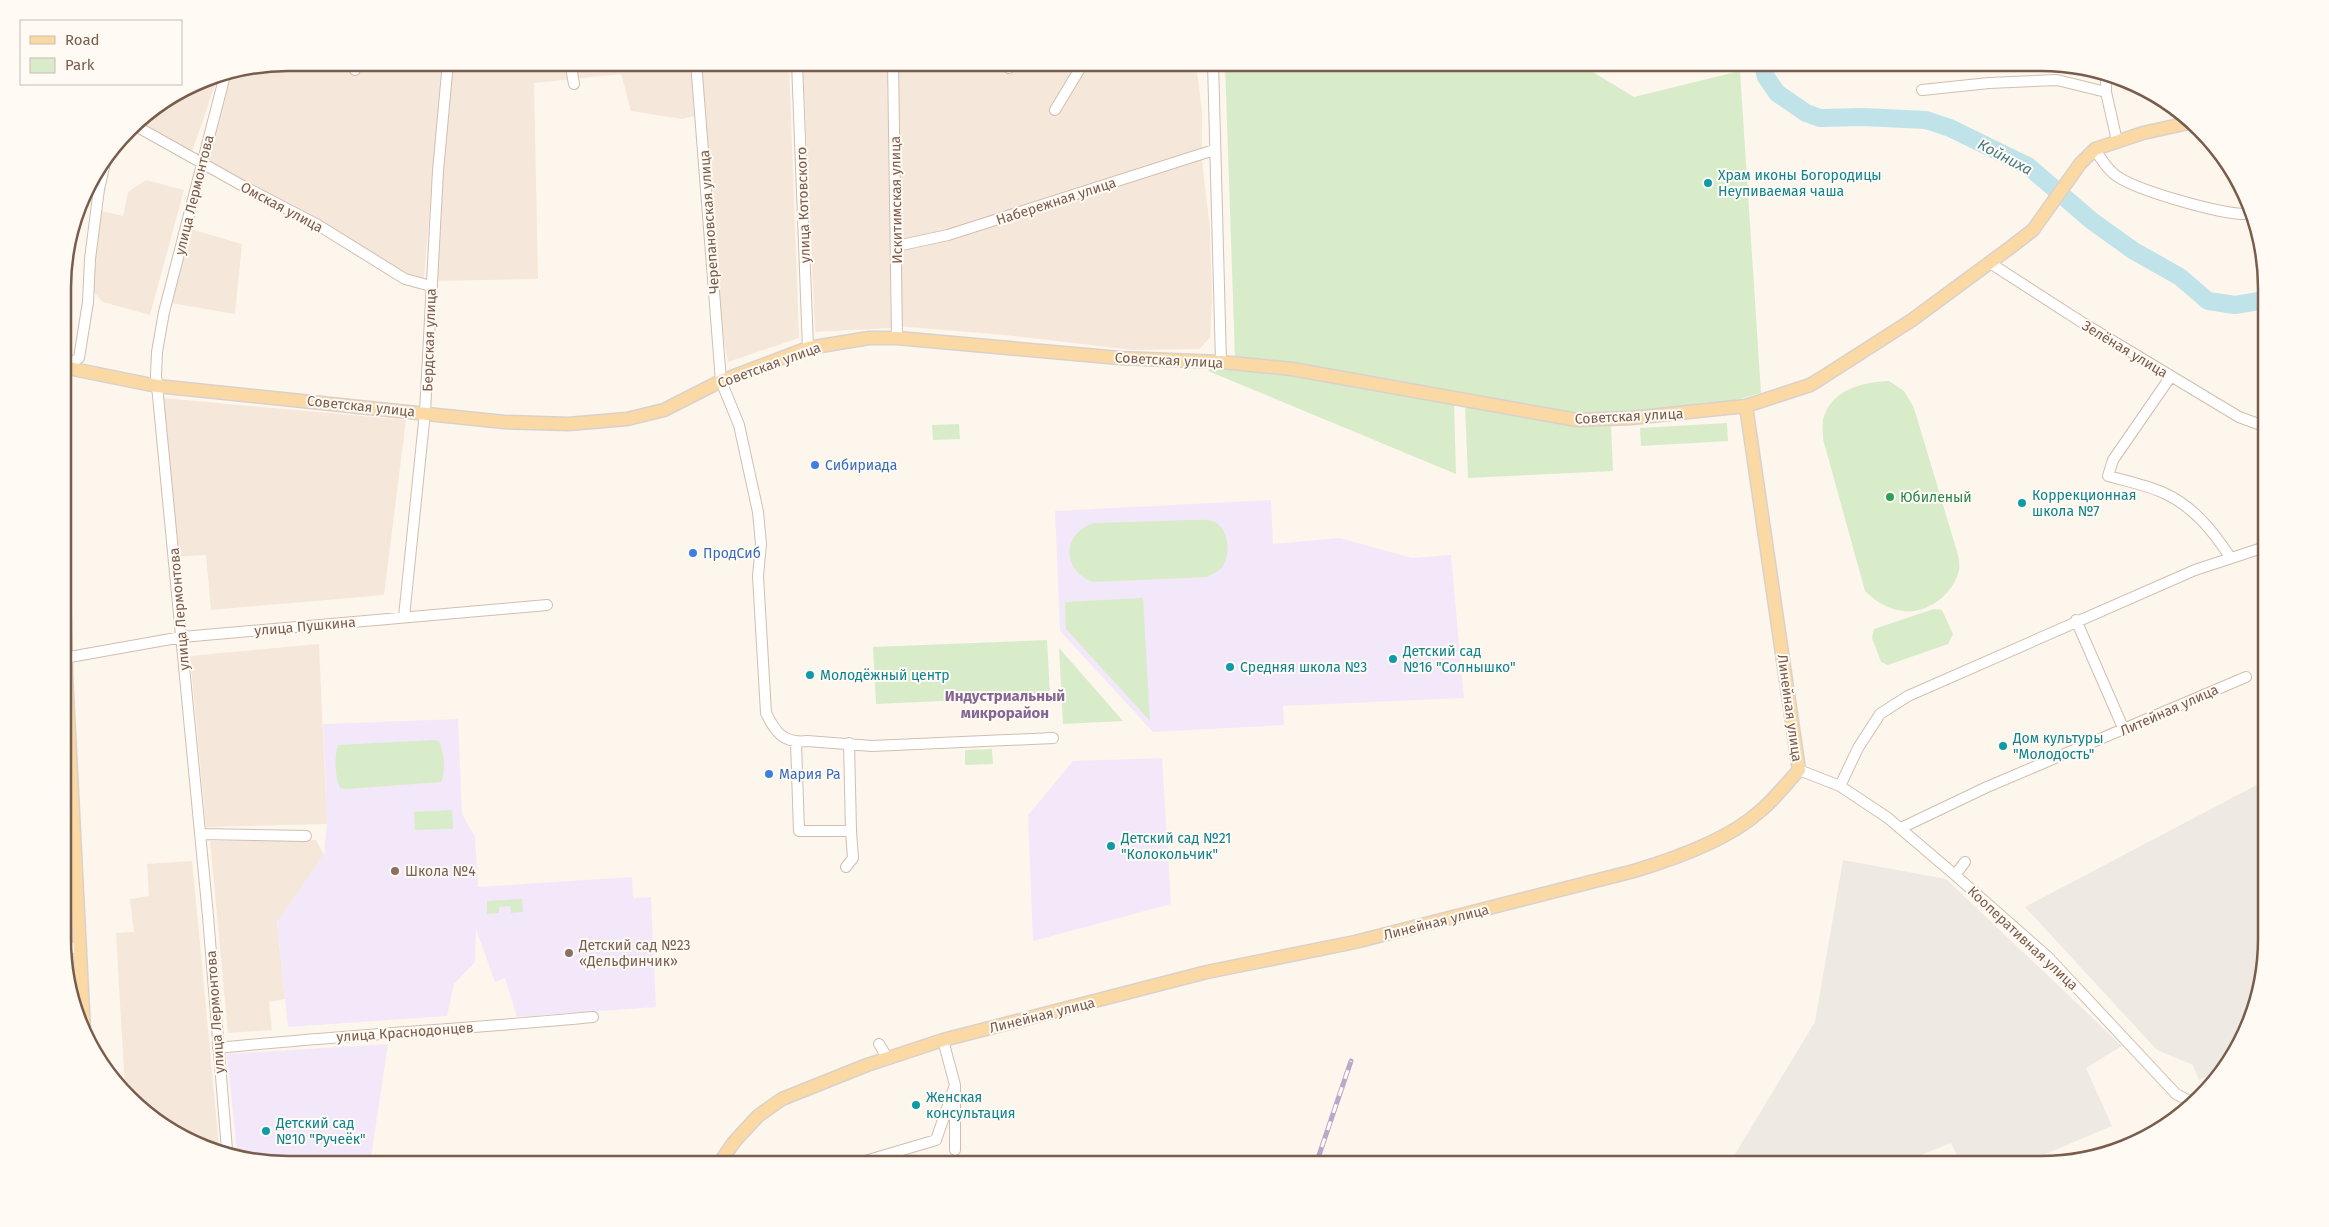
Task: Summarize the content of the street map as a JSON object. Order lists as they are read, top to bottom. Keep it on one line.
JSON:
{"streets":{"main road":["Советская улица","Линейная улица"],"street":["улица Лермонтова","Искитимская улица","Набережная улица","улица Котовского","Омская улица","Черепановская улица","Бердская улица","Зелёная улица","улица Пушкина","Литейная улица","Кооперативная улица","улица Краснодонцев"]},"crossings":[["улица Лермонтова","Омская улица"],["улица Лермонтова","Советская улица"],["улица Лермонтова","улица Пушкина"],["улица Лермонтова","улица Краснодонцев"],["Искитимская улица","Набережная улица"],["Искитимская улица","Советская улица"],["улица Котовского","Советская улица"],["Омская улица","Бердская улица"],["Черепановская улица","Советская улица"],["Бердская улица","Советская улица"],["Бердская улица","улица Пушкина"],["Зелёная улица","Советская улица"],["Советская улица","Линейная улица"],["Линейная улица","Кооперативная улица"],["Литейная улица","Кооперативная улица"]],"districts":["Индустриальный микрорайон"],"water":["Койниха"],"places":["Храм иконы Богородицы Неупиваемая чаша","Сибириада","Юбиленый","Коррекционная школа №7","ПродСиб","Детский сад №16 \"Солнышко\"","Средняя школа №3","Молодёжный центр","Дом культуры \"Молодость\"","Мария Ра","Детский сад №21 \"Колокольчик\"","Школа №4","Детский сад №23 «Дельфинчик»","Женская консультация","Детский сад №10 \"Ручеёк\""],"legend":["Road","Park"]}
